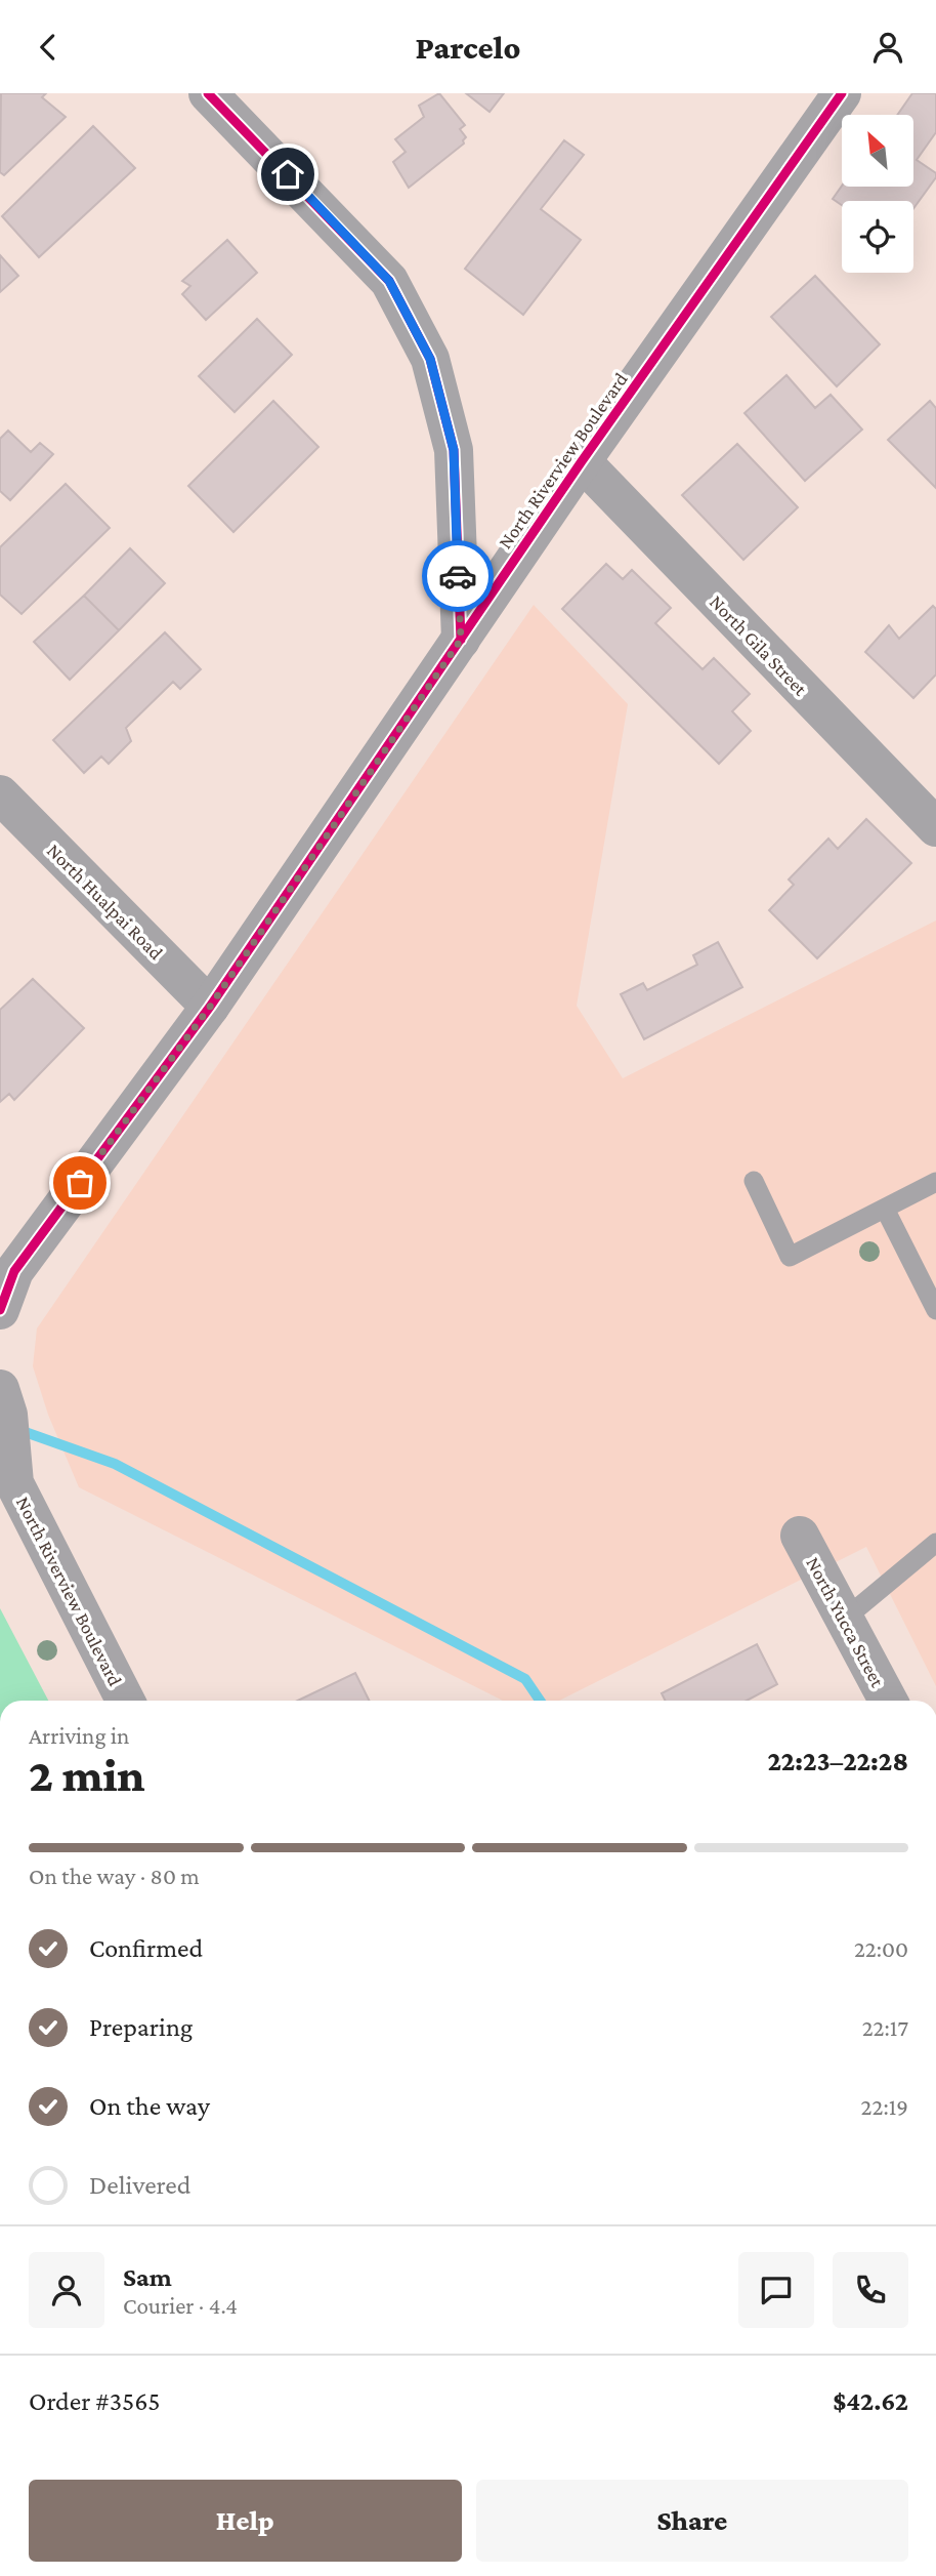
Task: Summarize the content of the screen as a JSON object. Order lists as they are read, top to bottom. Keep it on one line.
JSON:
{"streets":{"street":["North Riverview Boulevard","North Gila Street","North Hualpai Road","North Yucca Street"]},"crossings":[["North Riverview Boulevard","North Gila Street"],["North Riverview Boulevard","North Hualpai Road"]],"north":"top left","page":{"header":"Parcelo","heading":["2 min","Arriving in","22:23–22:28"],"panel":["Sam","Courier · 4.4","Order #3565","$42.62"],"bar":"On the way · 80 m","list":[["Confirmed","22:00"],["Preparing","22:17"],["On the way","22:19"],"Delivered"],"buttons":["Help","Share"]}}
